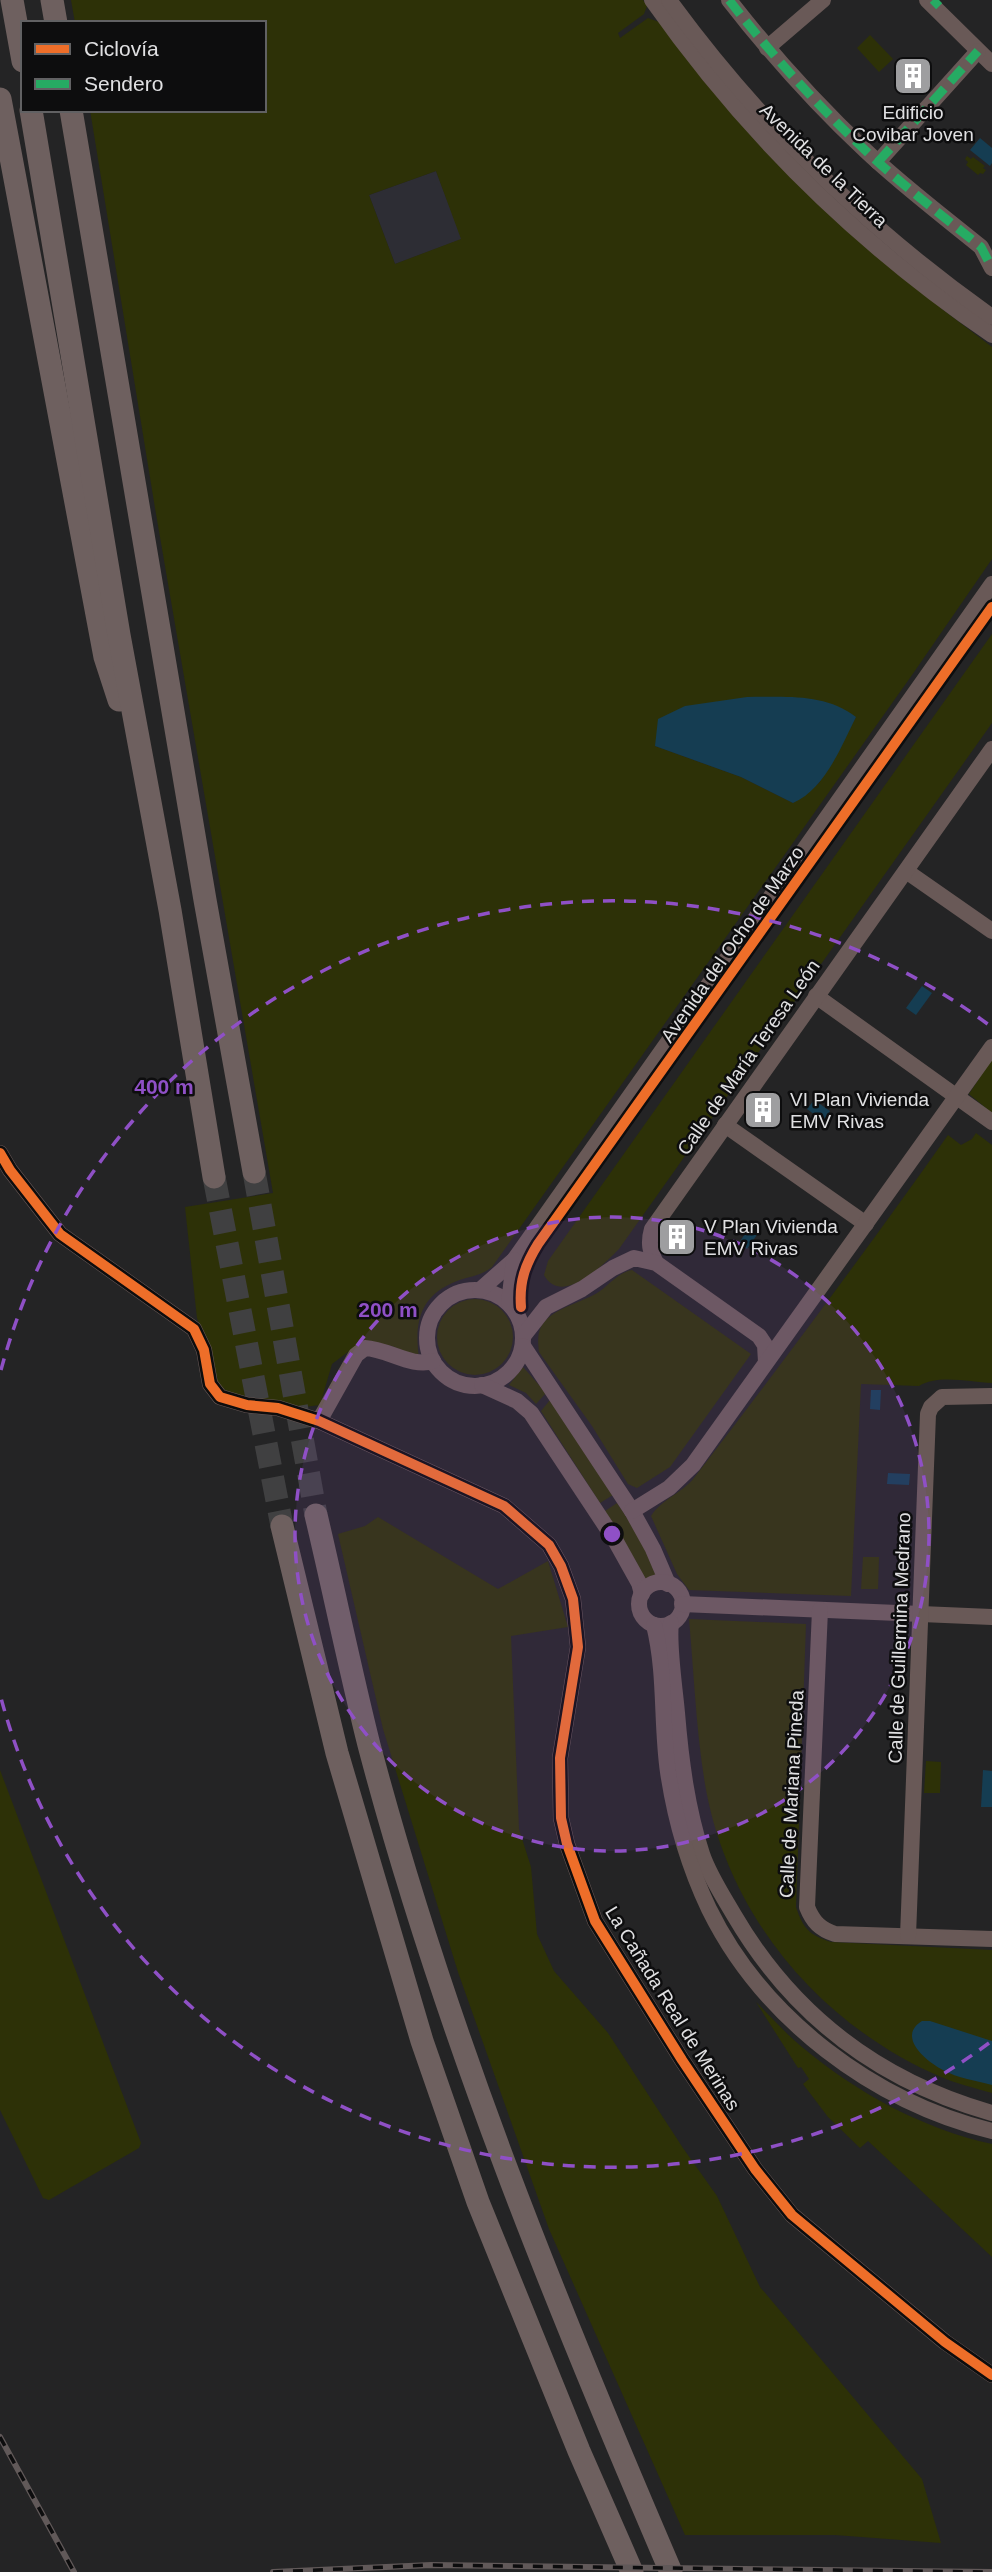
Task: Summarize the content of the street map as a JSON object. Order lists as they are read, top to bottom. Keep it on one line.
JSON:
{"streets":{"street":["Avenida de la Tierra","Avenida del Ocho de Marzo","Calle de María Teresa León","Calle de Guillermina Medrano","Calle de Mariana Pineda","La Cañada Real de Merinas"]},"crossings":[["Calle de Guillermina Medrano","Calle de Mariana Pineda"]],"places":{"building":["Edificio Covibar Joven","VI Plan Vivienda EMV Rivas","V Plan Vivienda EMV Rivas"]},"legend":["Ciclovía","Sendero"],"rings":["400 m","200 m"]}
